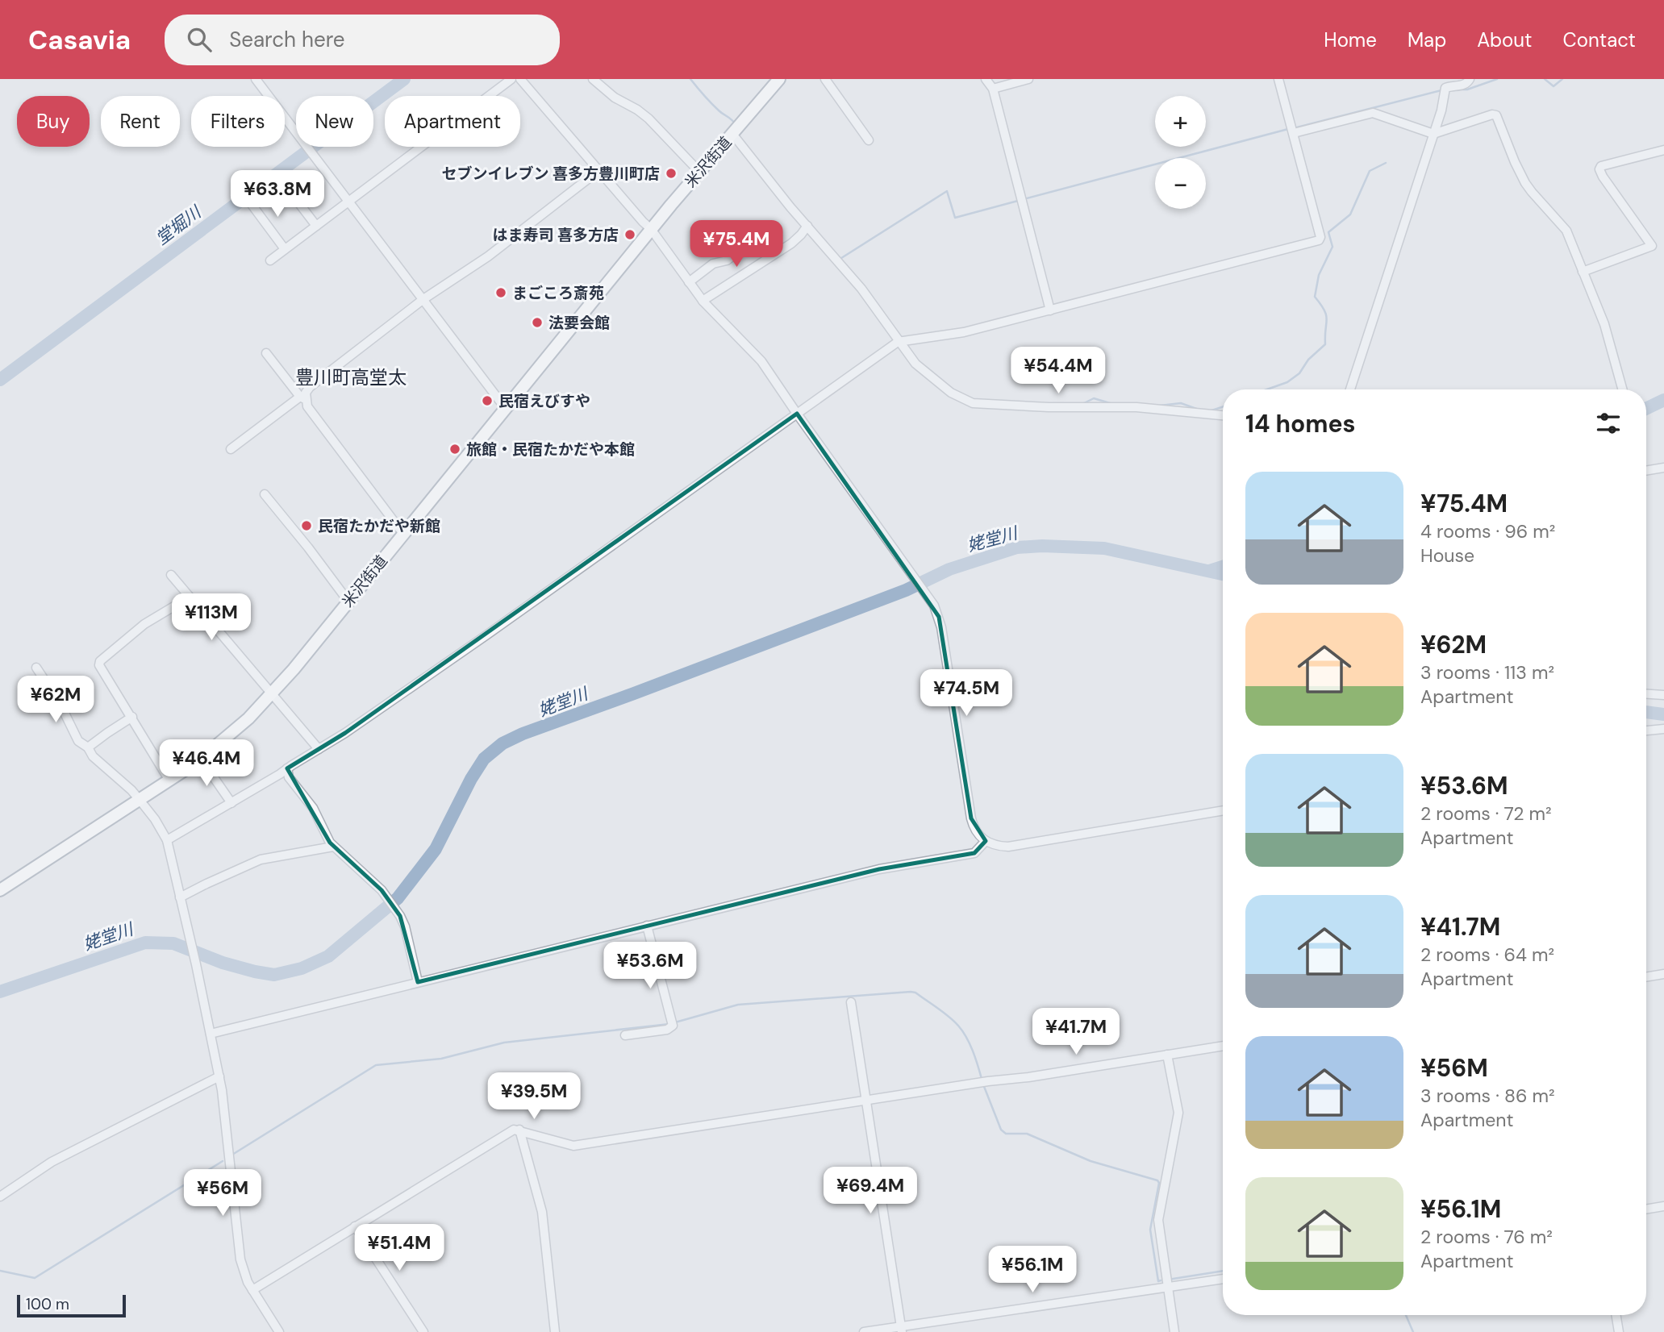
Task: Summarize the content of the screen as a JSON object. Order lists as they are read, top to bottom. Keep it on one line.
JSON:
{"streets":{"highway":["米沢街道"]},"districts":["豊川町高堂太"],"water":["堂堀川","姥堂川"],"places":["セブンイレブン 喜多方豊川町店","はま寿司 喜多方店","まごころ斎苑","法要会館","民宿えびすや","旅館・民宿たかだや本館","民宿たかだや新館"],"scale_bar":"100 m","page":{"header":"Casavia","search":"Search here","nav":["Home","Map","About","Contact"],"map_buttons":["+","−"],"chip":["Buy","Rent","Filters","New","Apartment"],"price":["¥63.8M","¥75.4M","¥54.4M","¥113M","¥74.5M","¥62M","¥46.4M","¥53.6M","¥41.7M","¥39.5M","¥69.4M","¥56M","¥51.4M","¥56.1M"],"heading":"14 homes","list":[{"name":"¥75.4M","note":"4 rooms · 96 m² · House"},{"name":"¥62M","note":"3 rooms · 113 m² · Apartment"},{"name":"¥53.6M","note":"2 rooms · 72 m² · Apartment"},{"name":"¥41.7M","note":"2 rooms · 64 m² · Apartment"},{"name":"¥56M","note":"3 rooms · 86 m² · Apartment"},{"name":"¥56.1M","note":"2 rooms · 76 m² · Apartment"}],"scale":"100 m"}}
